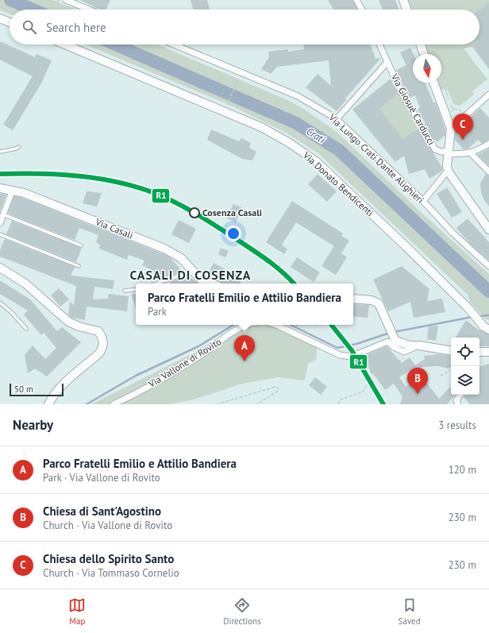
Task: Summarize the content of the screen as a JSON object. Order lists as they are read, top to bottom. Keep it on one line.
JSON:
{"streets":{"street":["Via Giosuè Carducci","Via Lungo Crati Dante Alighieri","Via Donato Bendicenti","Via Casali","Via Vallone di Rovito"]},"districts":["CASALI DI COSENZA"],"water":["Crati"],"places":["Cosenza Casali"],"lines":["transit line R1"],"scale_bar":"50 m","north":"bottom","page":{"search":"Search here","pins":["C","A","B"],"popup":["Parco Fratelli Emilio e Attilio Bandiera","Park"],"scale":"50 m","heading":["Nearby","3 results"],"list":[{"mark":"A","name":"Parco Fratelli Emilio e Attilio Bandiera","note":"Park · Via Vallone di Rovito","value":"120 m"},{"mark":"B","name":"Chiesa di Sant'Agostino","note":"Church · Via Vallone di Rovito","value":"230 m"},{"mark":"C","name":"Chiesa dello Spirito Santo","note":"Church · Via Tommaso Cornelio","value":"230 m"}],"nav":["Map","Directions","Saved"]}}
